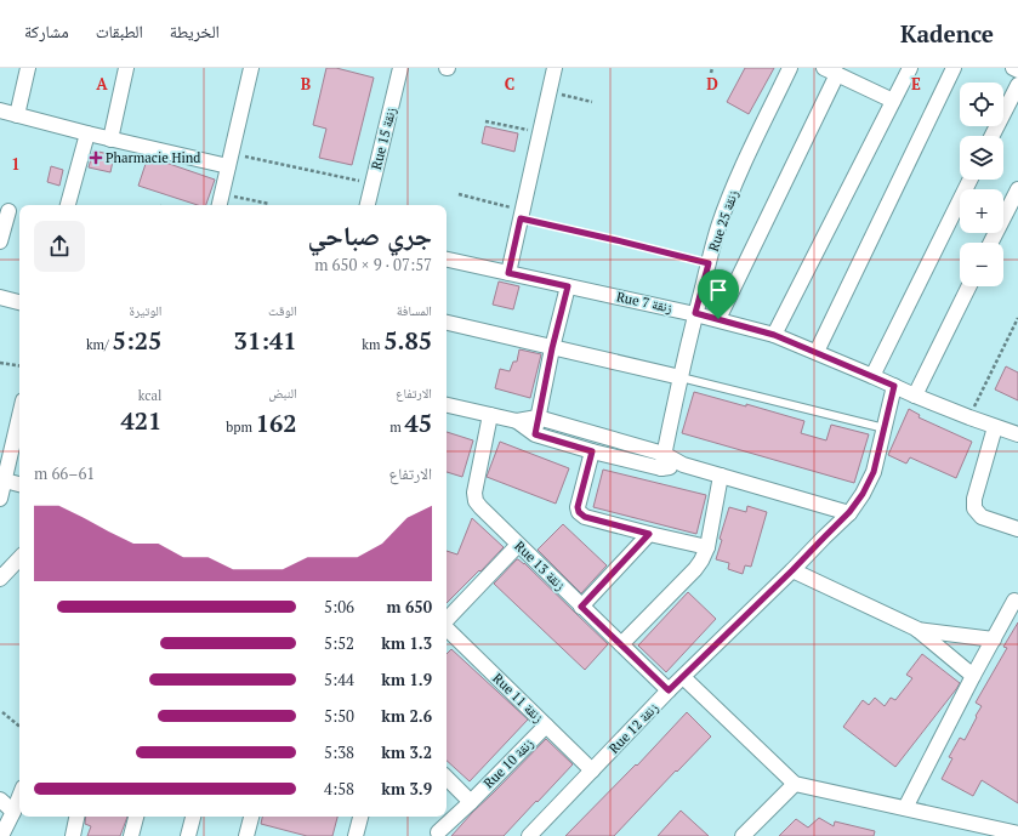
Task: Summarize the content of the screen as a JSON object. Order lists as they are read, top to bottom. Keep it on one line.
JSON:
{"streets":{"street":["Rue 15 زنقة","Rue 25 زنقة","Rue 7 زنقة","Rue 13 زنقة","Rue 11 زنقة","Rue 12 زنقة","Rue 10 زنقة"]},"crossings":[["Rue 25 زنقة","Rue 7 زنقة"],["Rue 7 زنقة","Rue 12 زنقة"],["Rue 13 زنقة","Rue 12 زنقة"],["Rue 11 زنقة","Rue 12 زنقة"],["Rue 11 زنقة","Rue 10 زنقة"]],"places":{"health":["Pharmacie Hind"]},"page":{"header":"Kadence","nav":["الخريطة","الطبقات","مشاركة"],"map_buttons":["+","−"],"heading":["جري صباحي","07:57 · 9 × 650 m"],"stats":[["المسافة","5.85 km"],["الوقت","31:41"],["الوتيرة","5:25 /km"],["الارتفاع","45 m"],["النبض","162 bpm"],["kcal","421"]],"chart":["الارتفاع","61–66 m"],"list":[{"name":"650 m","note":"5:06"},{"name":"1.3 km","note":"5:52"},{"name":"1.9 km","note":"5:44"},{"name":"2.6 km","note":"5:50"},{"name":"3.2 km","note":"5:38"},{"name":"3.9 km","note":"4:58"}]},"grid":{"columns":["A","B","C","D","E"],"rows":["1"]}}
